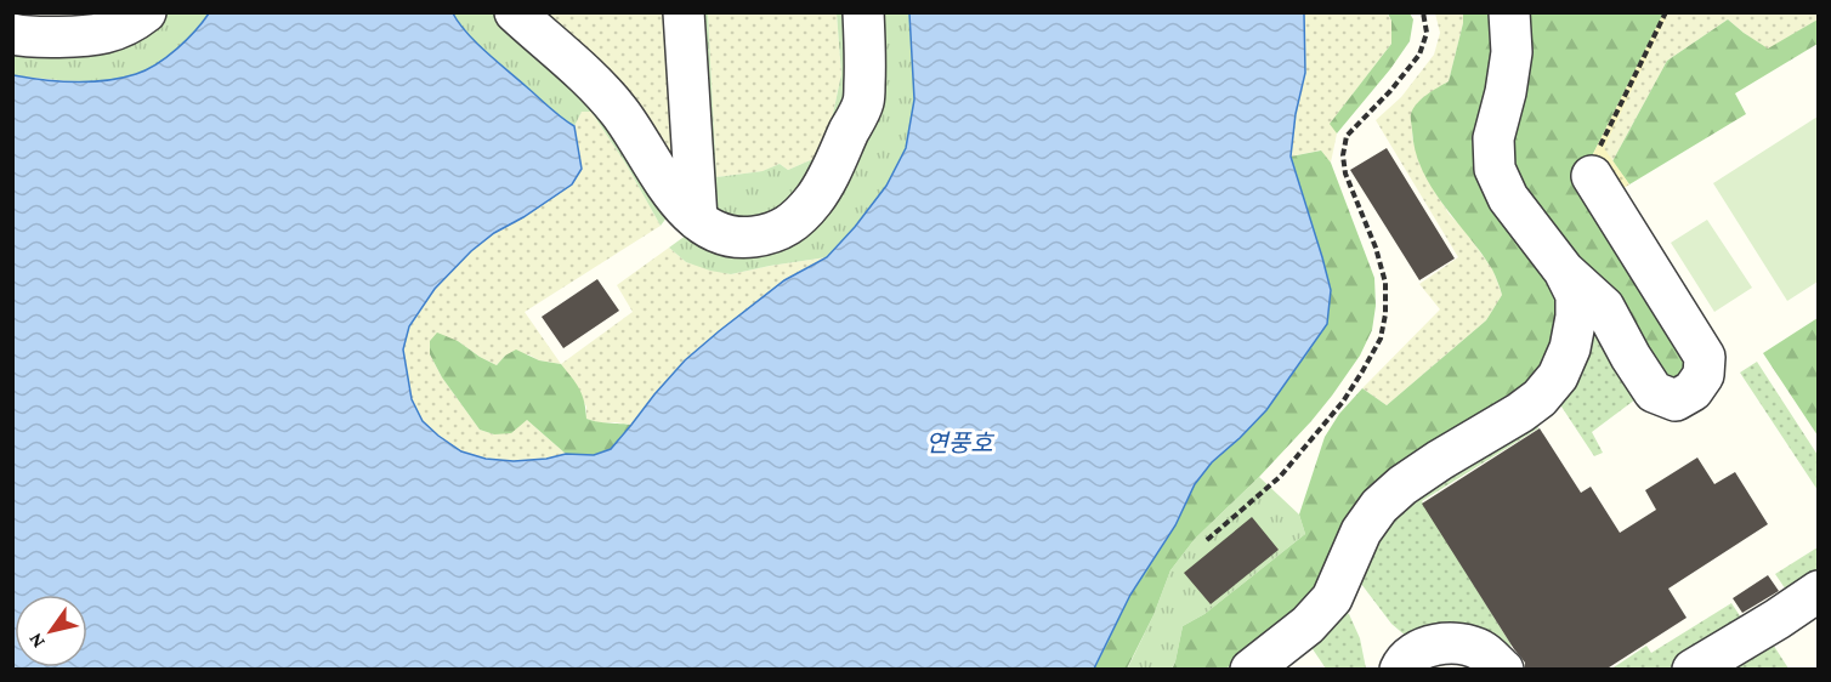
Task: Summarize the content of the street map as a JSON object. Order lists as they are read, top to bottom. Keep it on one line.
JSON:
{"water":["연풍호"],"north":"bottom left"}
